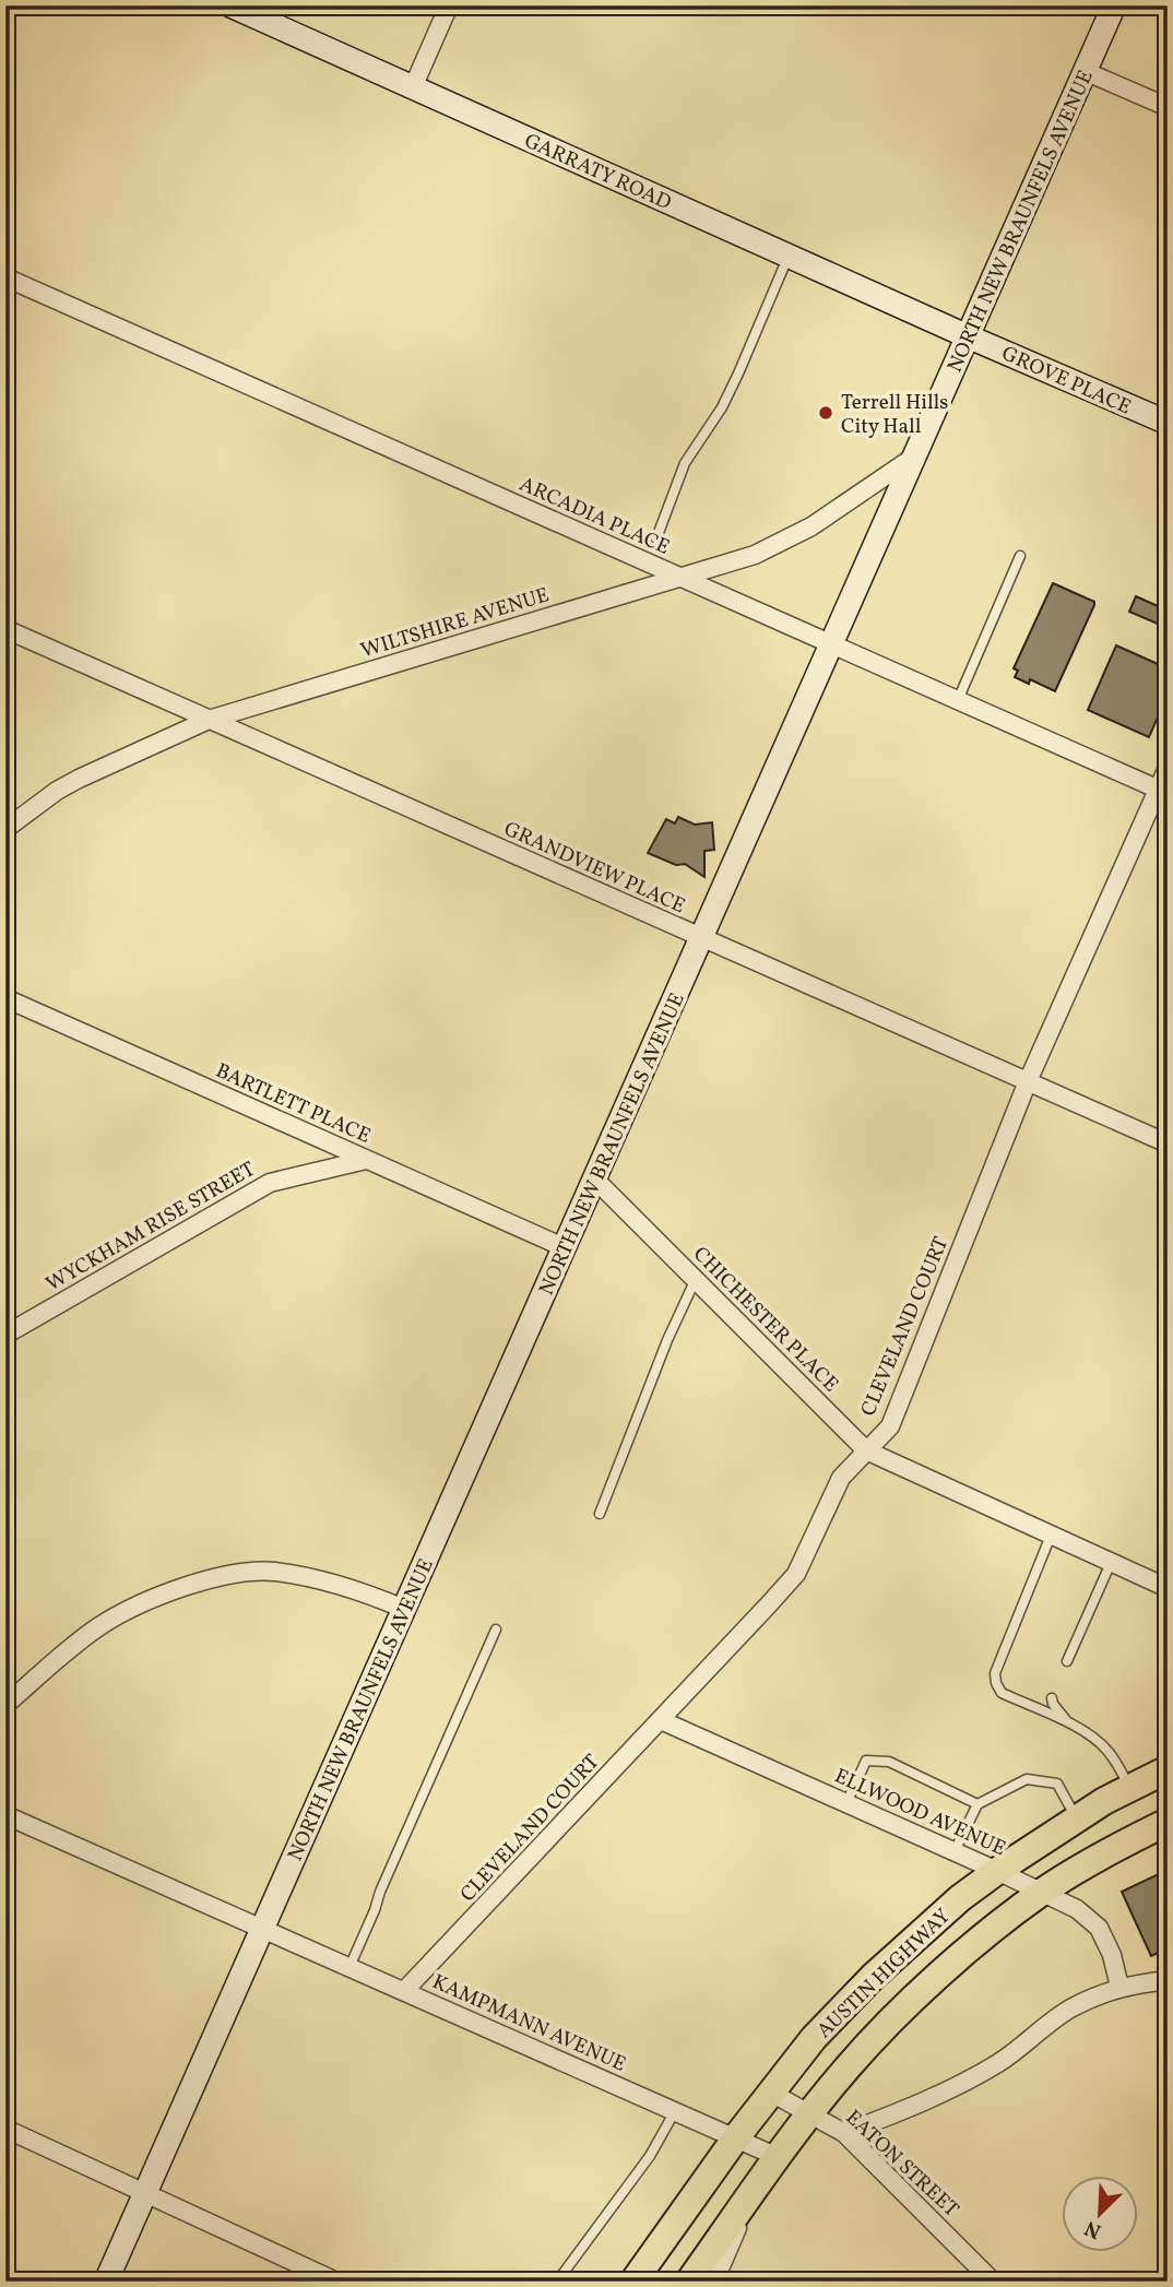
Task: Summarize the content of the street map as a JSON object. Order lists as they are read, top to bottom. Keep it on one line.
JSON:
{"streets":{"main road":["AUSTIN HIGHWAY"],"street":["GARRATY ROAD","NORTH NEW BRAUNFELS AVENUE","GROVE PLACE","ARCADIA PLACE","WILTSHIRE AVENUE","GRANDVIEW PLACE","BARTLETT PLACE","WYCKHAM RISE STREET","CHICHESTER PLACE","CLEVELAND COURT","ELLWOOD AVENUE","KAMPMANN AVENUE","EATON STREET"]},"crossings":[["GARRATY ROAD","NORTH NEW BRAUNFELS AVENUE"],["GARRATY ROAD","GROVE PLACE"],["NORTH NEW BRAUNFELS AVENUE","GROVE PLACE"],["NORTH NEW BRAUNFELS AVENUE","ARCADIA PLACE"],["NORTH NEW BRAUNFELS AVENUE","WILTSHIRE AVENUE"],["NORTH NEW BRAUNFELS AVENUE","GRANDVIEW PLACE"],["NORTH NEW BRAUNFELS AVENUE","BARTLETT PLACE"],["NORTH NEW BRAUNFELS AVENUE","CHICHESTER PLACE"],["NORTH NEW BRAUNFELS AVENUE","KAMPMANN AVENUE"],["ARCADIA PLACE","WILTSHIRE AVENUE"],["ARCADIA PLACE","CLEVELAND COURT"],["WILTSHIRE AVENUE","GRANDVIEW PLACE"],["GRANDVIEW PLACE","CLEVELAND COURT"],["BARTLETT PLACE","WYCKHAM RISE STREET"],["CHICHESTER PLACE","CLEVELAND COURT"],["CLEVELAND COURT","ELLWOOD AVENUE"],["CLEVELAND COURT","KAMPMANN AVENUE"],["ELLWOOD AVENUE","AUSTIN HIGHWAY"],["AUSTIN HIGHWAY","KAMPMANN AVENUE"],["AUSTIN HIGHWAY","EATON STREET"]],"places":["Terrell Hills City Hall"],"north":"bottom left"}
